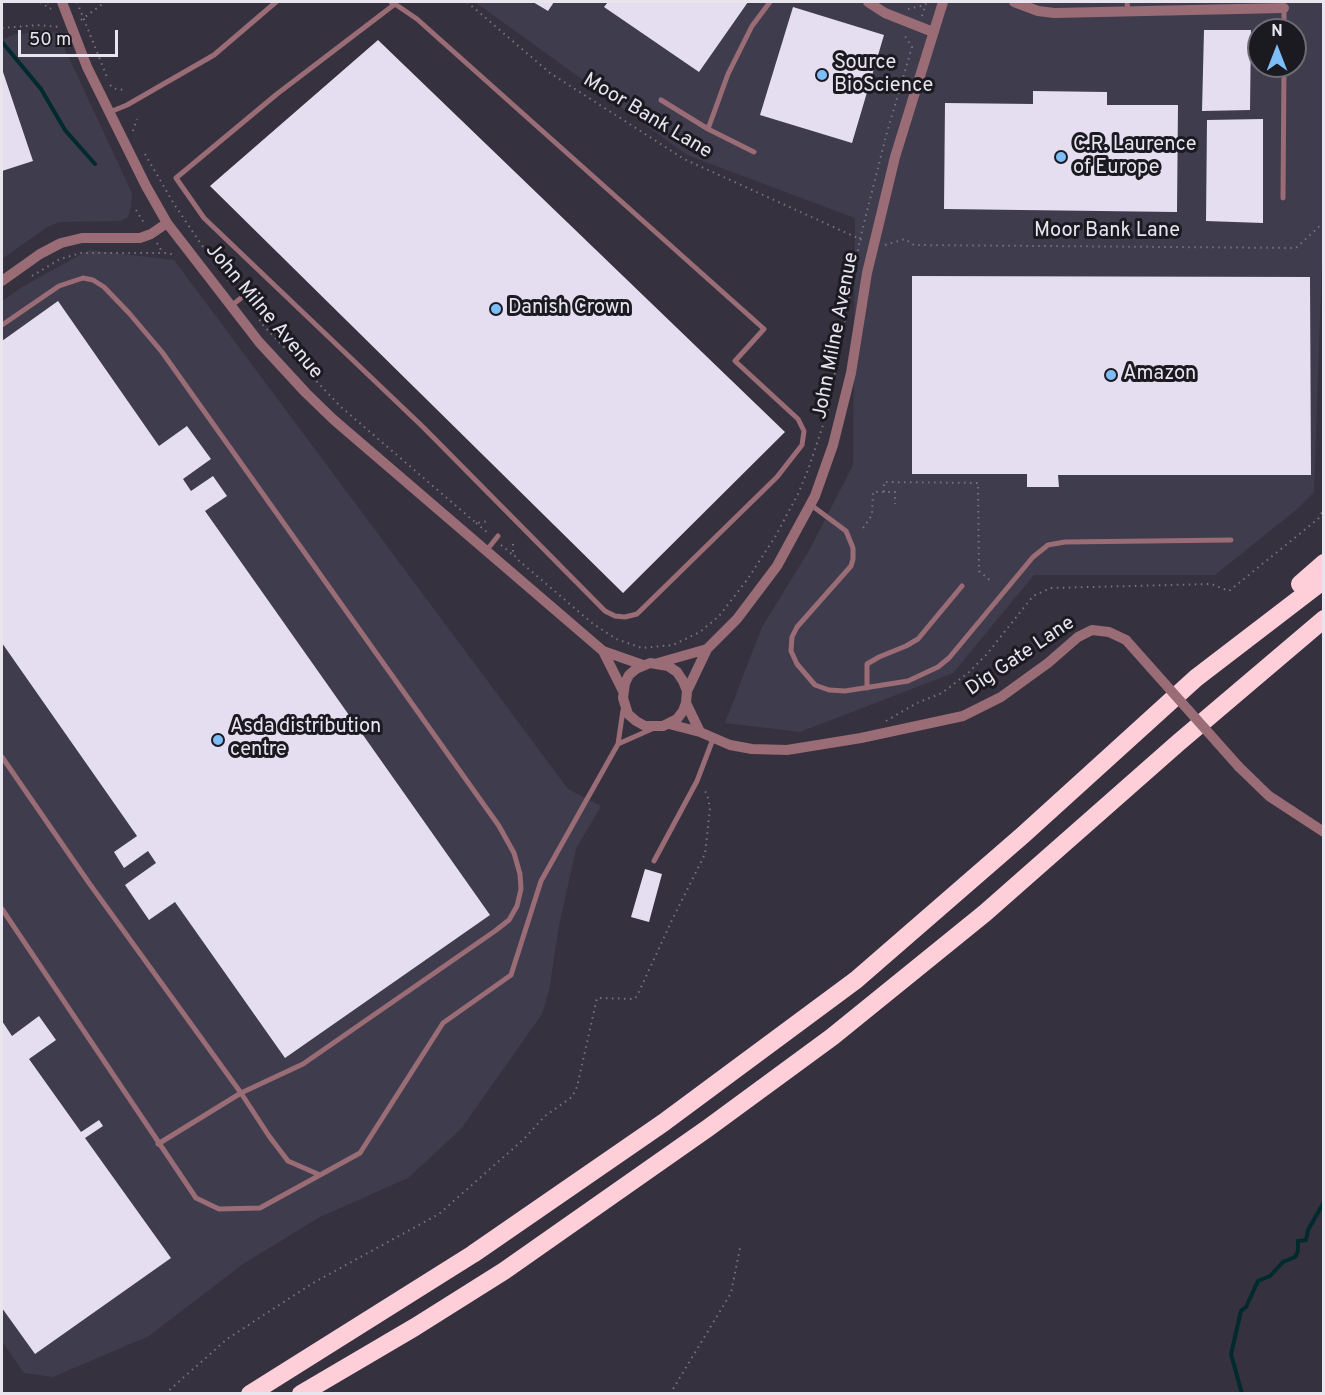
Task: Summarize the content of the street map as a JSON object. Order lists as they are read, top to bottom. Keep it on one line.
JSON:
{"streets":{"street":["John Milne Avenue","Dig Gate Lane"],"path":["Moor Bank Lane"]},"crossings":[["John Milne Avenue","Dig Gate Lane"]],"places":["Source BioScience","C.R. Laurence of Europe","Danish Crown","Amazon","Asda distribution centre"],"scale_bar":"50 m","north":"top"}
